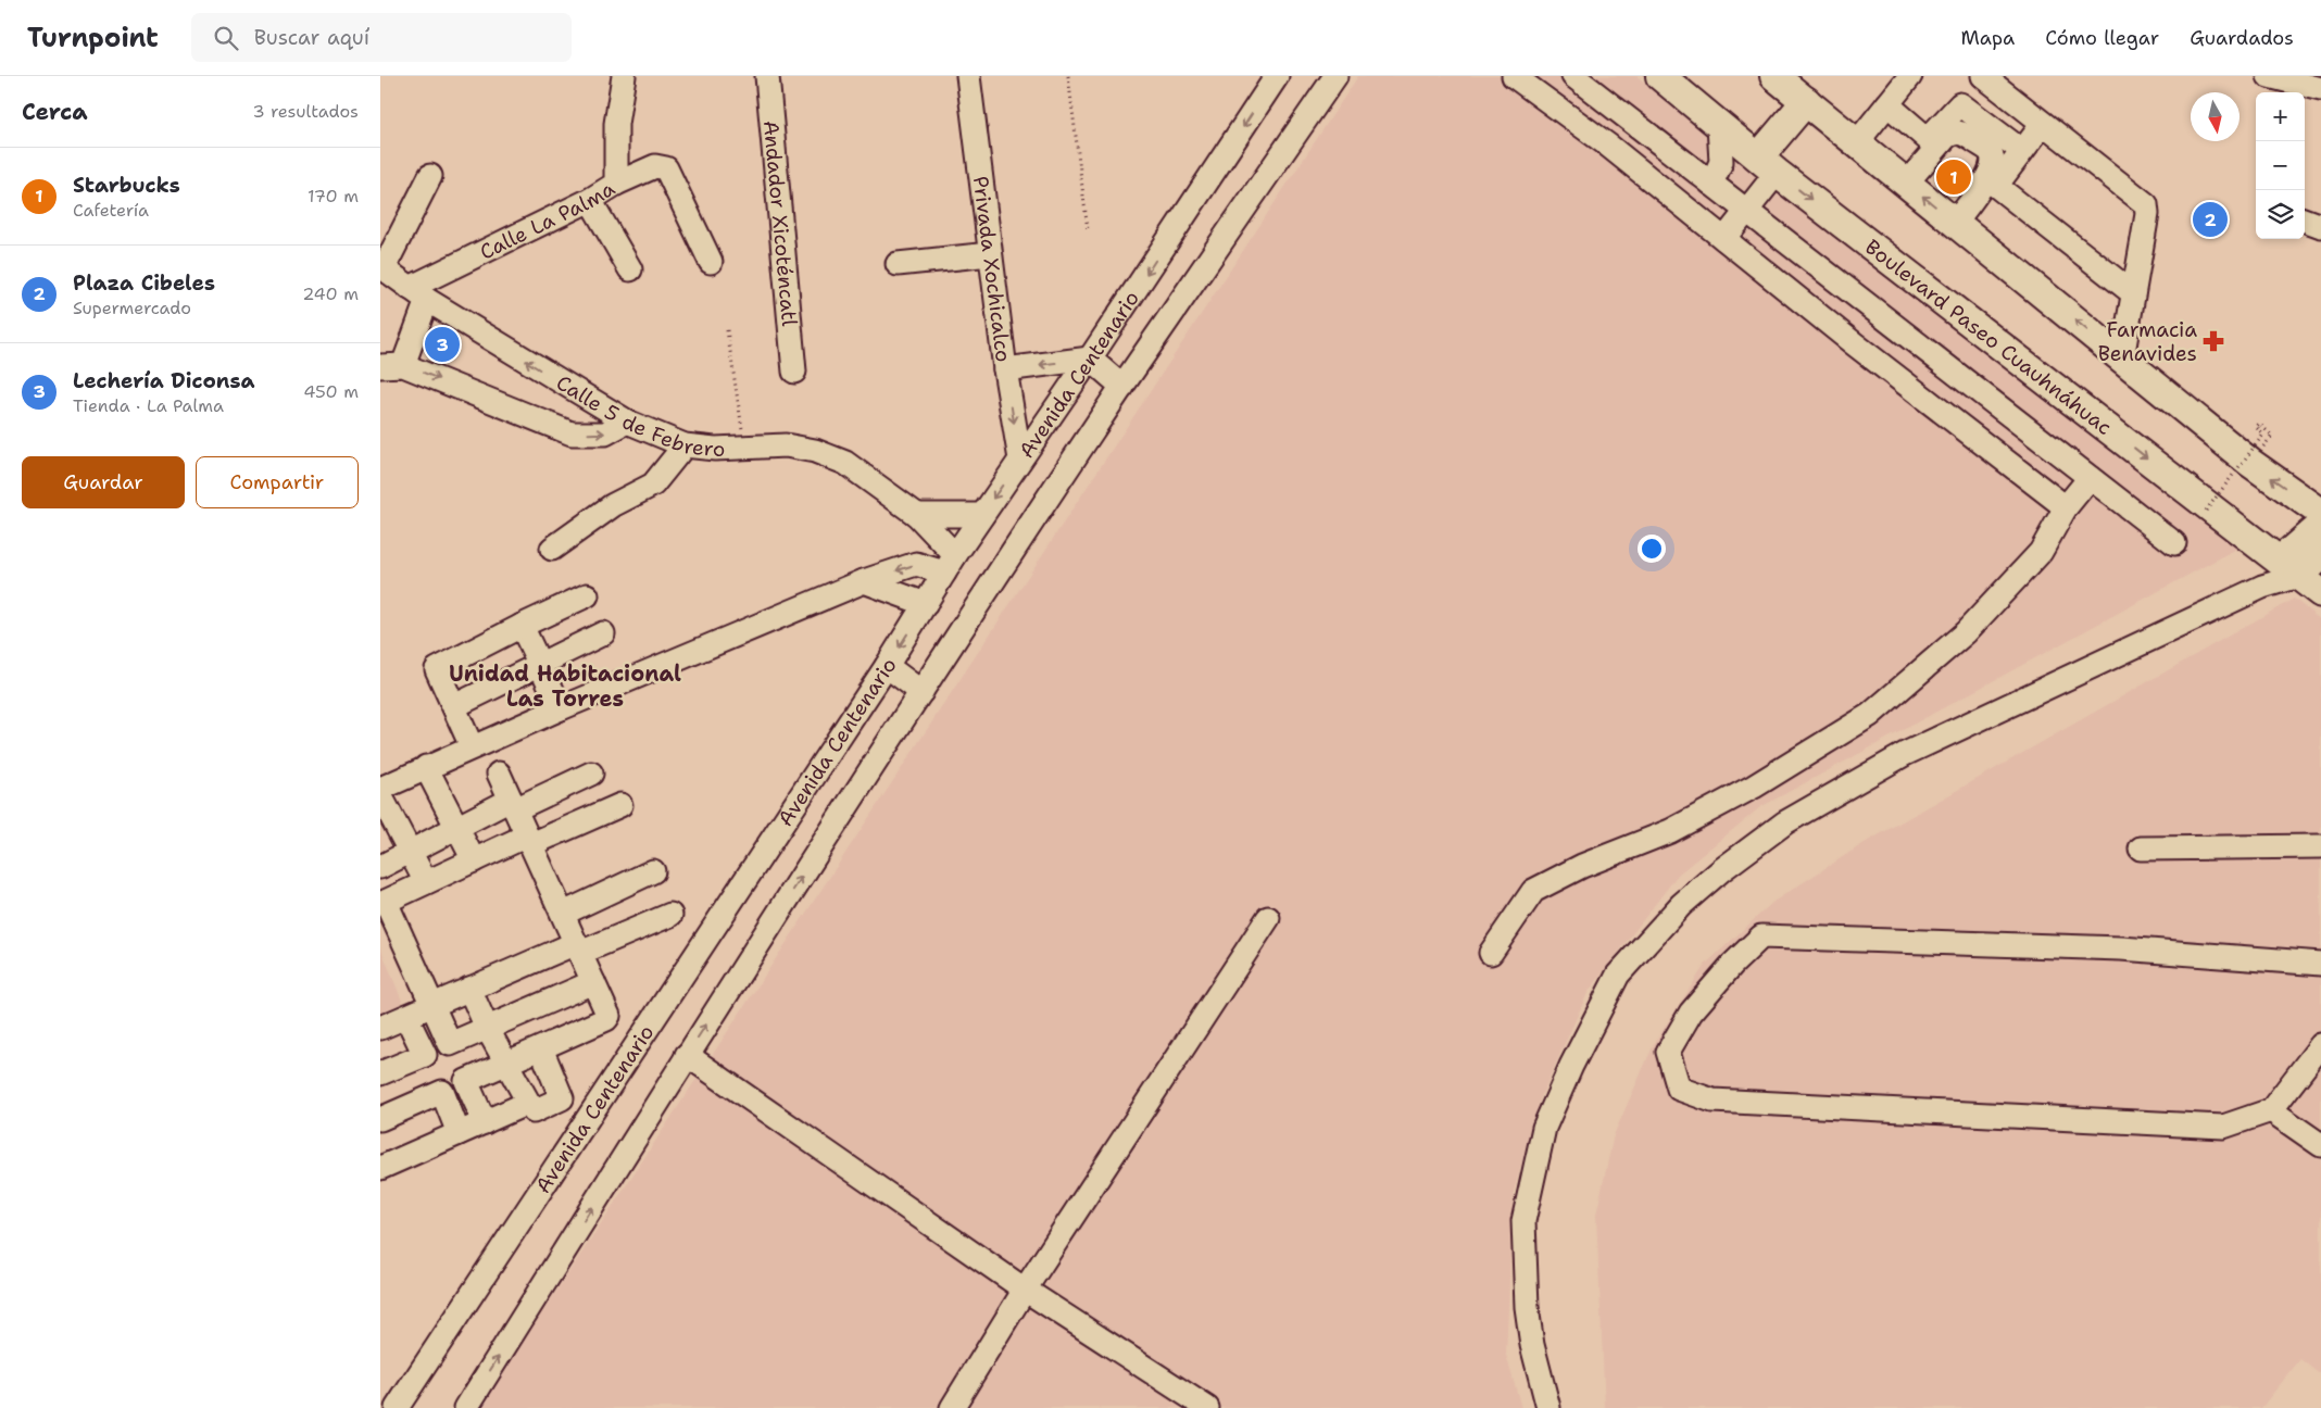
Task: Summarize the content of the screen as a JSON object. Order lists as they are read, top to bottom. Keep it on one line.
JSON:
{"streets":{"main road":["Boulevard Paseo Cuauhnáhuac"],"street":["Calle La Palma","Andador Xicoténcatl","Privada Xochicalco","Avenida Centenario","Calle 5 de Febrero"]},"crossings":[["Calle La Palma","Calle 5 de Febrero"],["Privada Xochicalco","Avenida Centenario"],["Avenida Centenario","Calle 5 de Febrero"]],"districts":["Unidad Habitacional Las Torres"],"places":{"pharmacy":["Farmacia Benavides"]},"north":"bottom","page":{"header":"Turnpoint","search":"Buscar aquí","nav":["Mapa","Cómo llegar","Guardados"],"heading":["Cerca","3 resultados"],"map_buttons":["+","−"],"list":[{"mark":"1","name":"Starbucks","note":"Cafetería","value":"170 m"},{"mark":"2","name":"Plaza Cibeles","note":"Supermercado","value":"240 m"},{"mark":"3","name":"Lechería Diconsa","note":"Tienda · La Palma","value":"450 m"}],"pins":["1","2","3"],"buttons":["Guardar","Compartir"]}}
